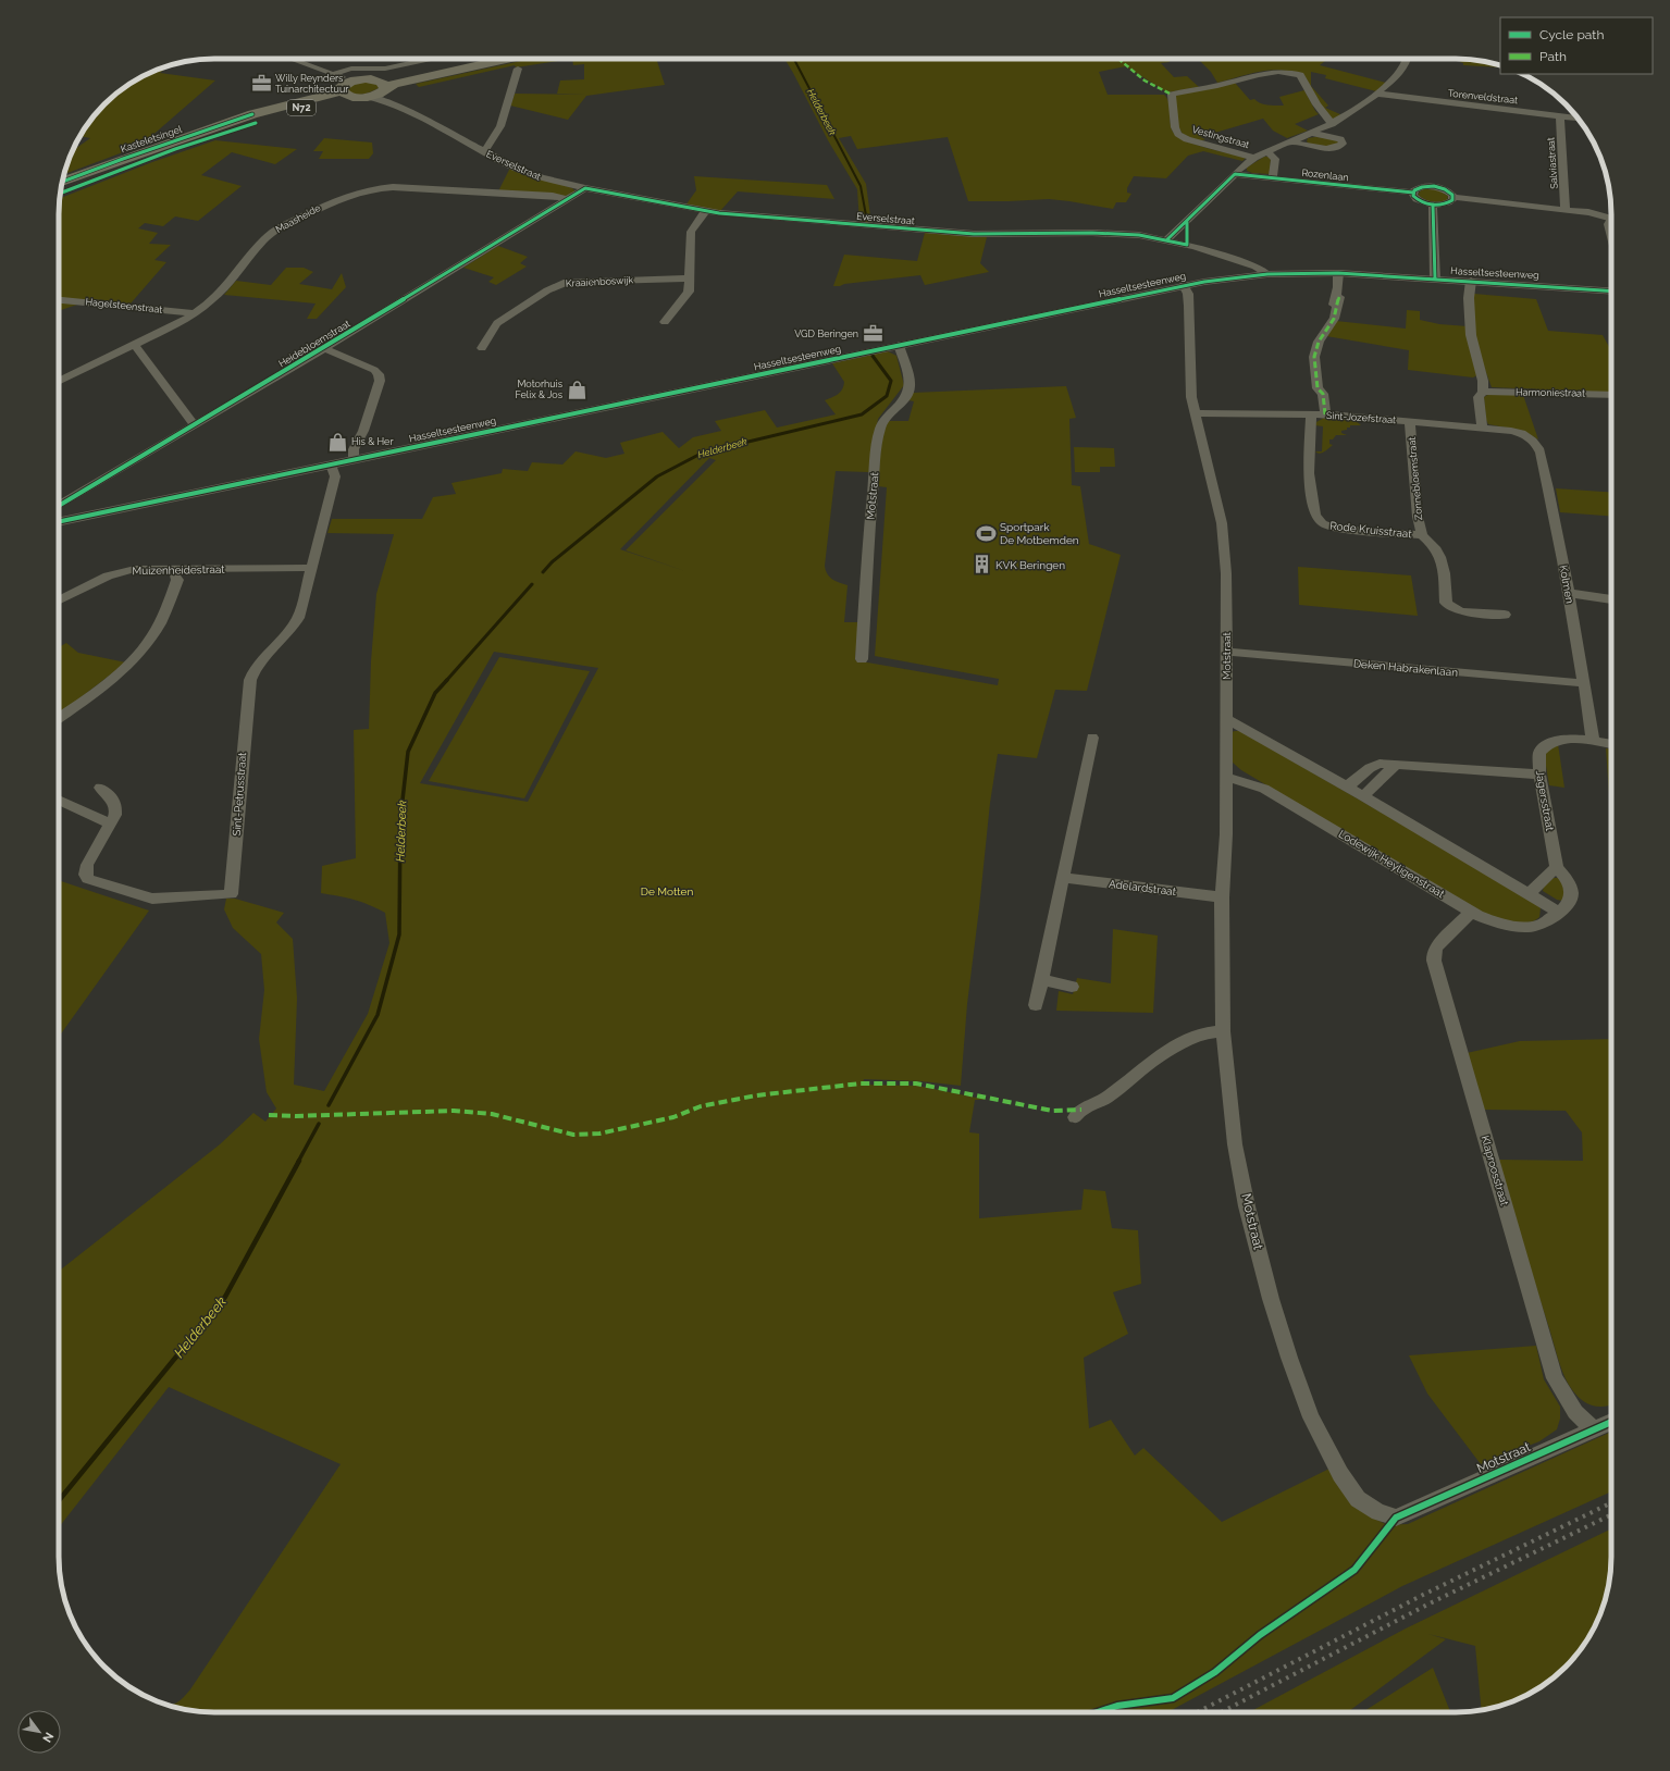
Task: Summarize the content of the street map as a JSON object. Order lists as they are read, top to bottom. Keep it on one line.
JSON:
{"streets":{"main road":["N72","Kasteletsingel"],"street":["Torenveldstraat","Vestingstraat","Salviastraat","Everselstraat","Rozenlaan","Maasheide","Hasseltsesteenweg","Kraaienboswijk","Hagelsteenstraat","Heidebloemstraat","Harmoniestraat","Sint-Jozefstraat","Zonnebloemstraat","Motstraat","Rode Kruisstraat","Muizenheidestraat","Kolmen","Deken Habrakenlaan","Sint-Petrusstraat","Jagersstraat","Lodewijk Heyligenstraat","Adelardstraat","Klaproosstraat"]},"crossings":[["Torenveldstraat","Salviastraat"],["N72","Kasteletsingel"],["N72","Everselstraat"],["Salviastraat","Rozenlaan"],["Everselstraat","Hasseltsesteenweg"],["Everselstraat","Heidebloemstraat"],["Maasheide","Hagelsteenstraat"],["Maasheide","Heidebloemstraat"],["Hasseltsesteenweg","Motstraat"],["Hasseltsesteenweg","Sint-Petrusstraat"],["Sint-Jozefstraat","Zonnebloemstraat"],["Sint-Jozefstraat","Motstraat"],["Sint-Jozefstraat","Rode Kruisstraat"],["Sint-Jozefstraat","Kolmen"],["Zonnebloemstraat","Rode Kruisstraat"],["Motstraat","Deken Habrakenlaan"],["Motstraat","Lodewijk Heyligenstraat"],["Motstraat","Adelardstraat"],["Motstraat","Klaproosstraat"],["Muizenheidestraat","Sint-Petrusstraat"],["Kolmen","Deken Habrakenlaan"],["Kolmen","Jagersstraat"],["Jagersstraat","Lodewijk Heyligenstraat"],["Lodewijk Heyligenstraat","Klaproosstraat"]],"water":["Helderbeek"],"parks":["De Motten"],"places":{"office":["Willy Reynders Tuinarchitectuur","VGD Beringen"],"shop":["Motorhuis Felix & Jos","His & Her"],"sports":["Sportpark De Motbemden"],"building":["KVK Beringen"]},"legend":["Cycle path","Path"],"north":"bottom right"}
